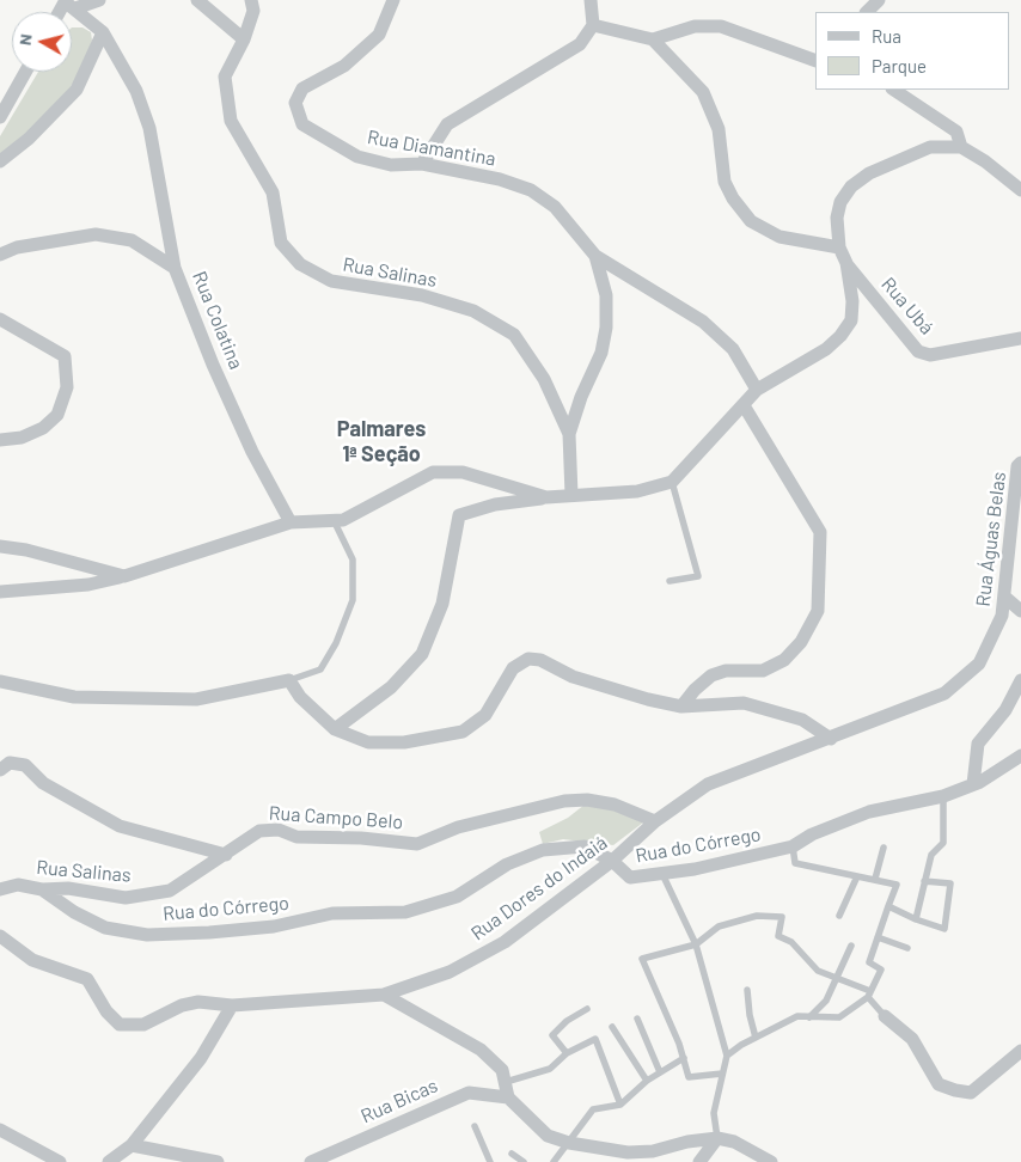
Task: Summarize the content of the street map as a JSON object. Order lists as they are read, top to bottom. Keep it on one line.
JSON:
{"streets":{"street":["Rua Diamantina","Rua Salinas","Rua Ubá","Rua Colatina","Rua Águas Belas","Rua Campo Belo","Rua do Córrego","Rua Dores do Indaiá","Rua Bicas"]},"crossings":[["Rua Salinas","Rua Campo Belo"],["Rua Salinas","Rua do Córrego"],["Rua Águas Belas","Rua Dores do Indaiá"],["Rua Campo Belo","Rua Dores do Indaiá"],["Rua do Córrego","Rua Dores do Indaiá"]],"districts":["Palmares 1ª Seção"],"legend":["Rua","Parque"],"north":"left"}
